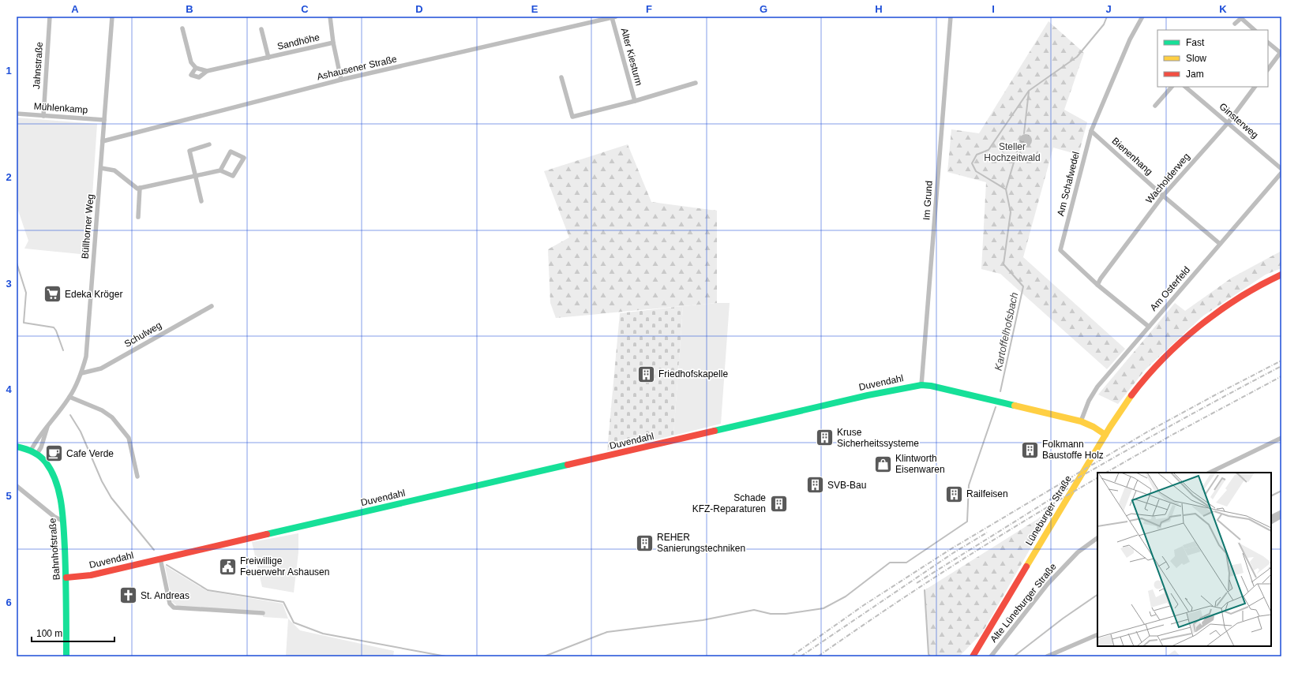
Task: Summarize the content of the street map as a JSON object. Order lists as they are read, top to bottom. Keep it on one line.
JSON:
{"streets":{"street":["Sandhöhe","Alter Kiesturm","Jahnstraße","Ashausener Straße","Mühlenkamp","Ginsterweg","Bienenhang","Wacholderweg","Am Schafwedel","Im Grund","Büllhorner Weg","Am Osterfeld","Schulweg","Duvendahl","Lüneburger Straße","Bahnhofstraße","Alte Lüneburger Straße"]},"crossings":[["Sandhöhe","Ashausener Straße"],["Alter Kiesturm","Ashausener Straße"],["Jahnstraße","Mühlenkamp"],["Ashausener Straße","Büllhorner Weg"],["Mühlenkamp","Büllhorner Weg"],["Ginsterweg","Wacholderweg"],["Bienenhang","Wacholderweg"],["Bienenhang","Am Schafwedel"],["Bienenhang","Am Osterfeld"],["Wacholderweg","Am Schafwedel"],["Am Schafwedel","Am Osterfeld"],["Im Grund","Duvendahl"],["Büllhorner Weg","Schulweg"],["Büllhorner Weg","Bahnhofstraße"],["Am Osterfeld","Duvendahl"],["Duvendahl","Lüneburger Straße"],["Duvendahl","Bahnhofstraße"]],"water":["Kartoffelhofsbach"],"parks":["Steller Hochzeitwald"],"places":{"supermarket":["Edeka Kröger"],"building":["Friedhofskapelle","Kruse Sicherheitssysteme","Folkmann Baustoffe Holz","SVB-Bau","Railfeisen","Schade KFZ-Reparaturen","REHER Sanierungstechniken"],"cafe":["Cafe Verde"],"shop":["Klintworth Eisenwaren"],"public building":["Freiwillige Feuerwehr Ashausen"],"church":["St. Andreas"]},"legend":["Fast","Slow","Jam"],"scale_bar":"100 m","grid":{"columns":["A","B","C","D","E","F","G","H","I","J","K"],"rows":["1","2","3","4","5","6"]}}
